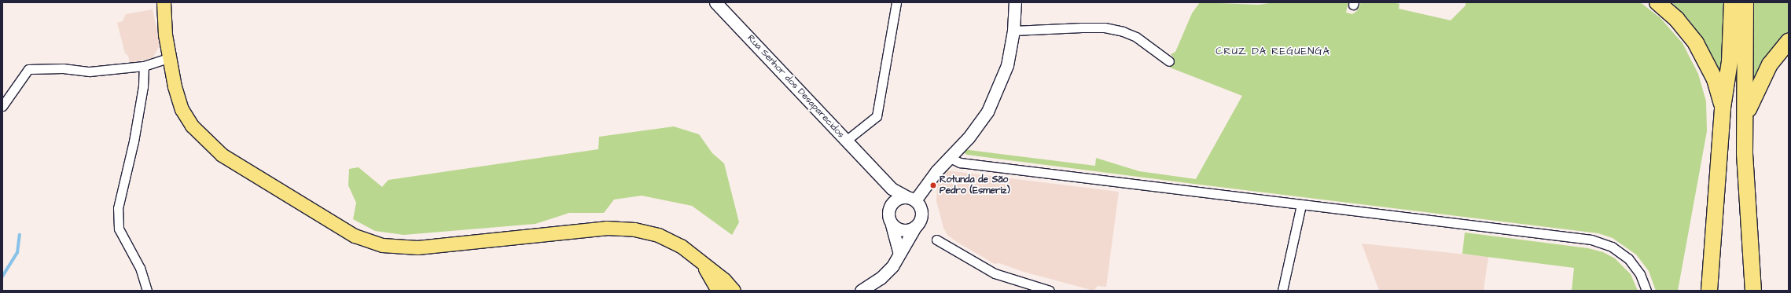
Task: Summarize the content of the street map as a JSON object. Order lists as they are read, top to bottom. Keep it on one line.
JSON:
{"streets":{"street":["Rua Senhor dos Desaparecidos"]},"districts":["CRUZ DA REGUENGA"],"places":["Rotunda de São Pedro (Esmeriz)"]}
